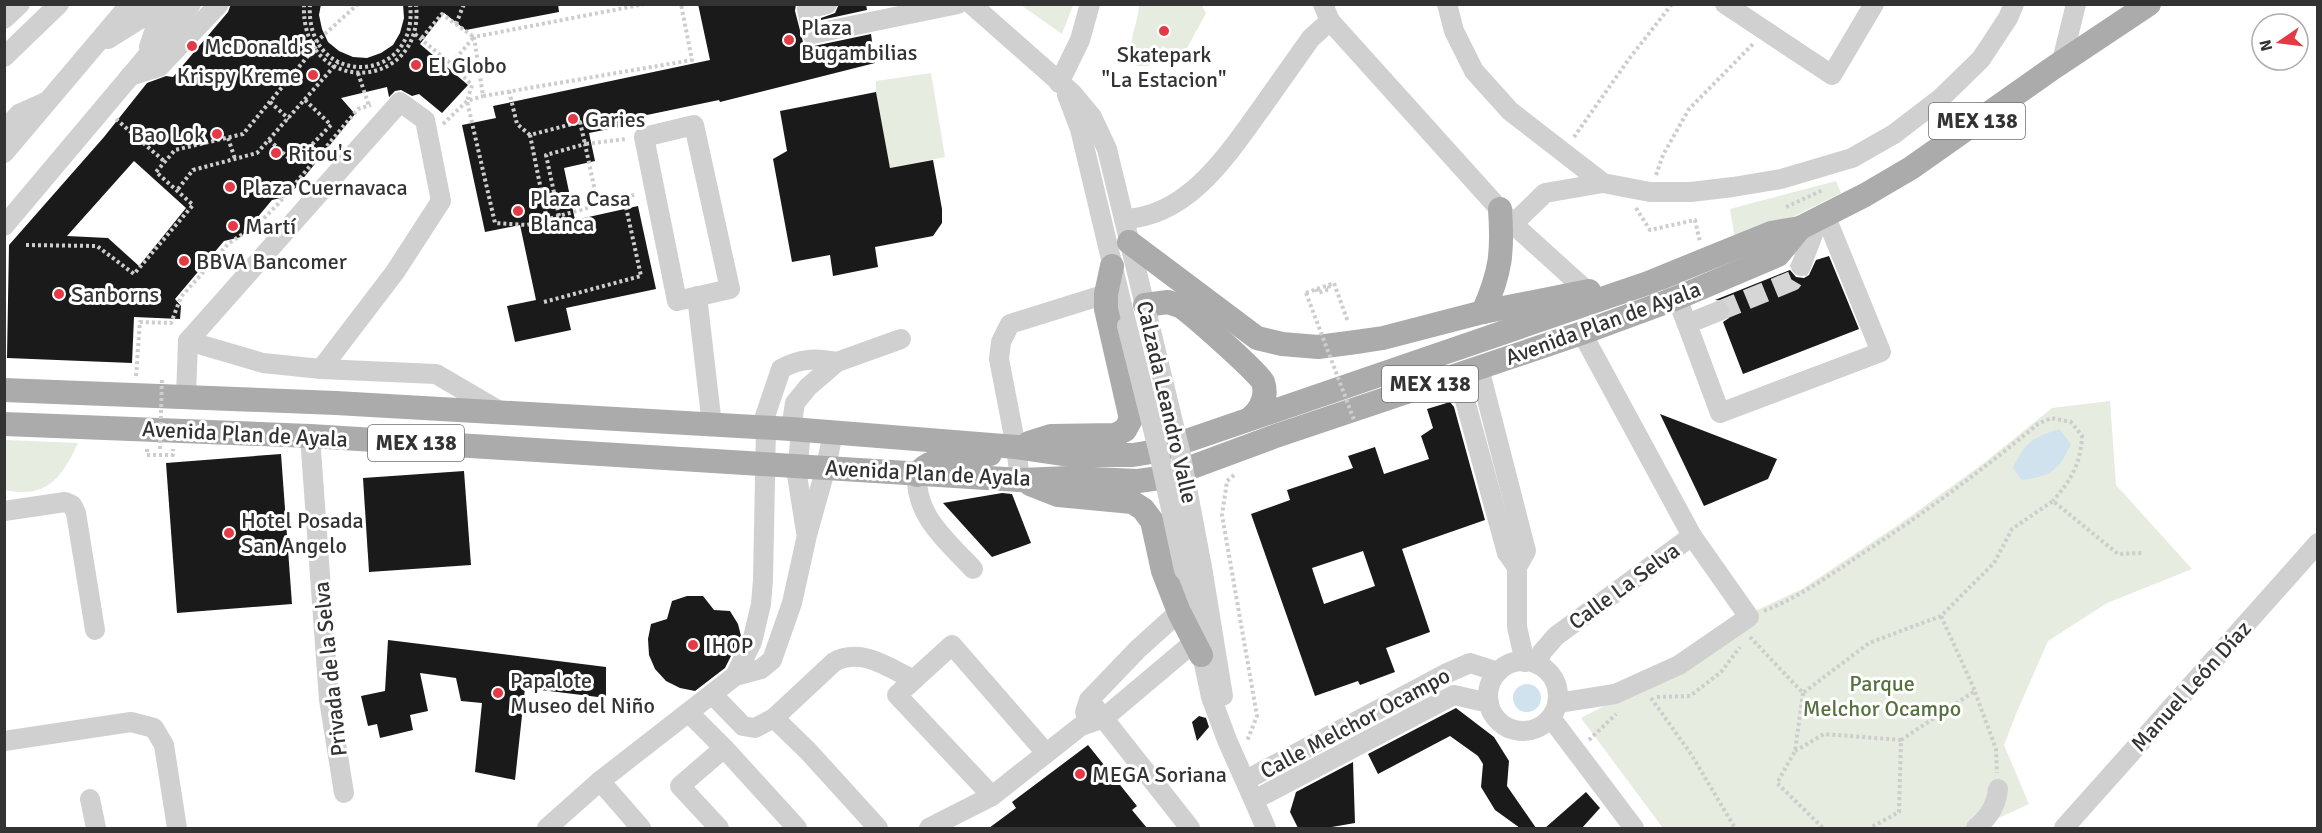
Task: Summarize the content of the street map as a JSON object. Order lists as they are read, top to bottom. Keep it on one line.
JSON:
{"streets":{"main road":["MEX 138","Avenida Plan de Ayala"],"street":["Calzada Leandro Valle","Calle La Selva","Privada de la Selva","Manuel León Díaz","Calle Melchor Ocampo"]},"crossings":[["Avenida Plan de Ayala","Privada de la Selva"],["Calzada Leandro Valle","Calle Melchor Ocampo"],["Calle La Selva","Calle Melchor Ocampo"]],"parks":["Parque Melchor Ocampo"],"places":["Skatepark \"La Estacion\"","Plaza Bugambilias","McDonald's","El Globo","Krispy Kreme","Garies","Bao Lok","Ritou's","Plaza Cuernavaca","Plaza Casa Blanca","Martí","BBVA Bancomer","Sanborns","Hotel Posada San Angelo","IHOP","Papalote Museo del Niño","MEGA Soriana"],"north":"left"}
